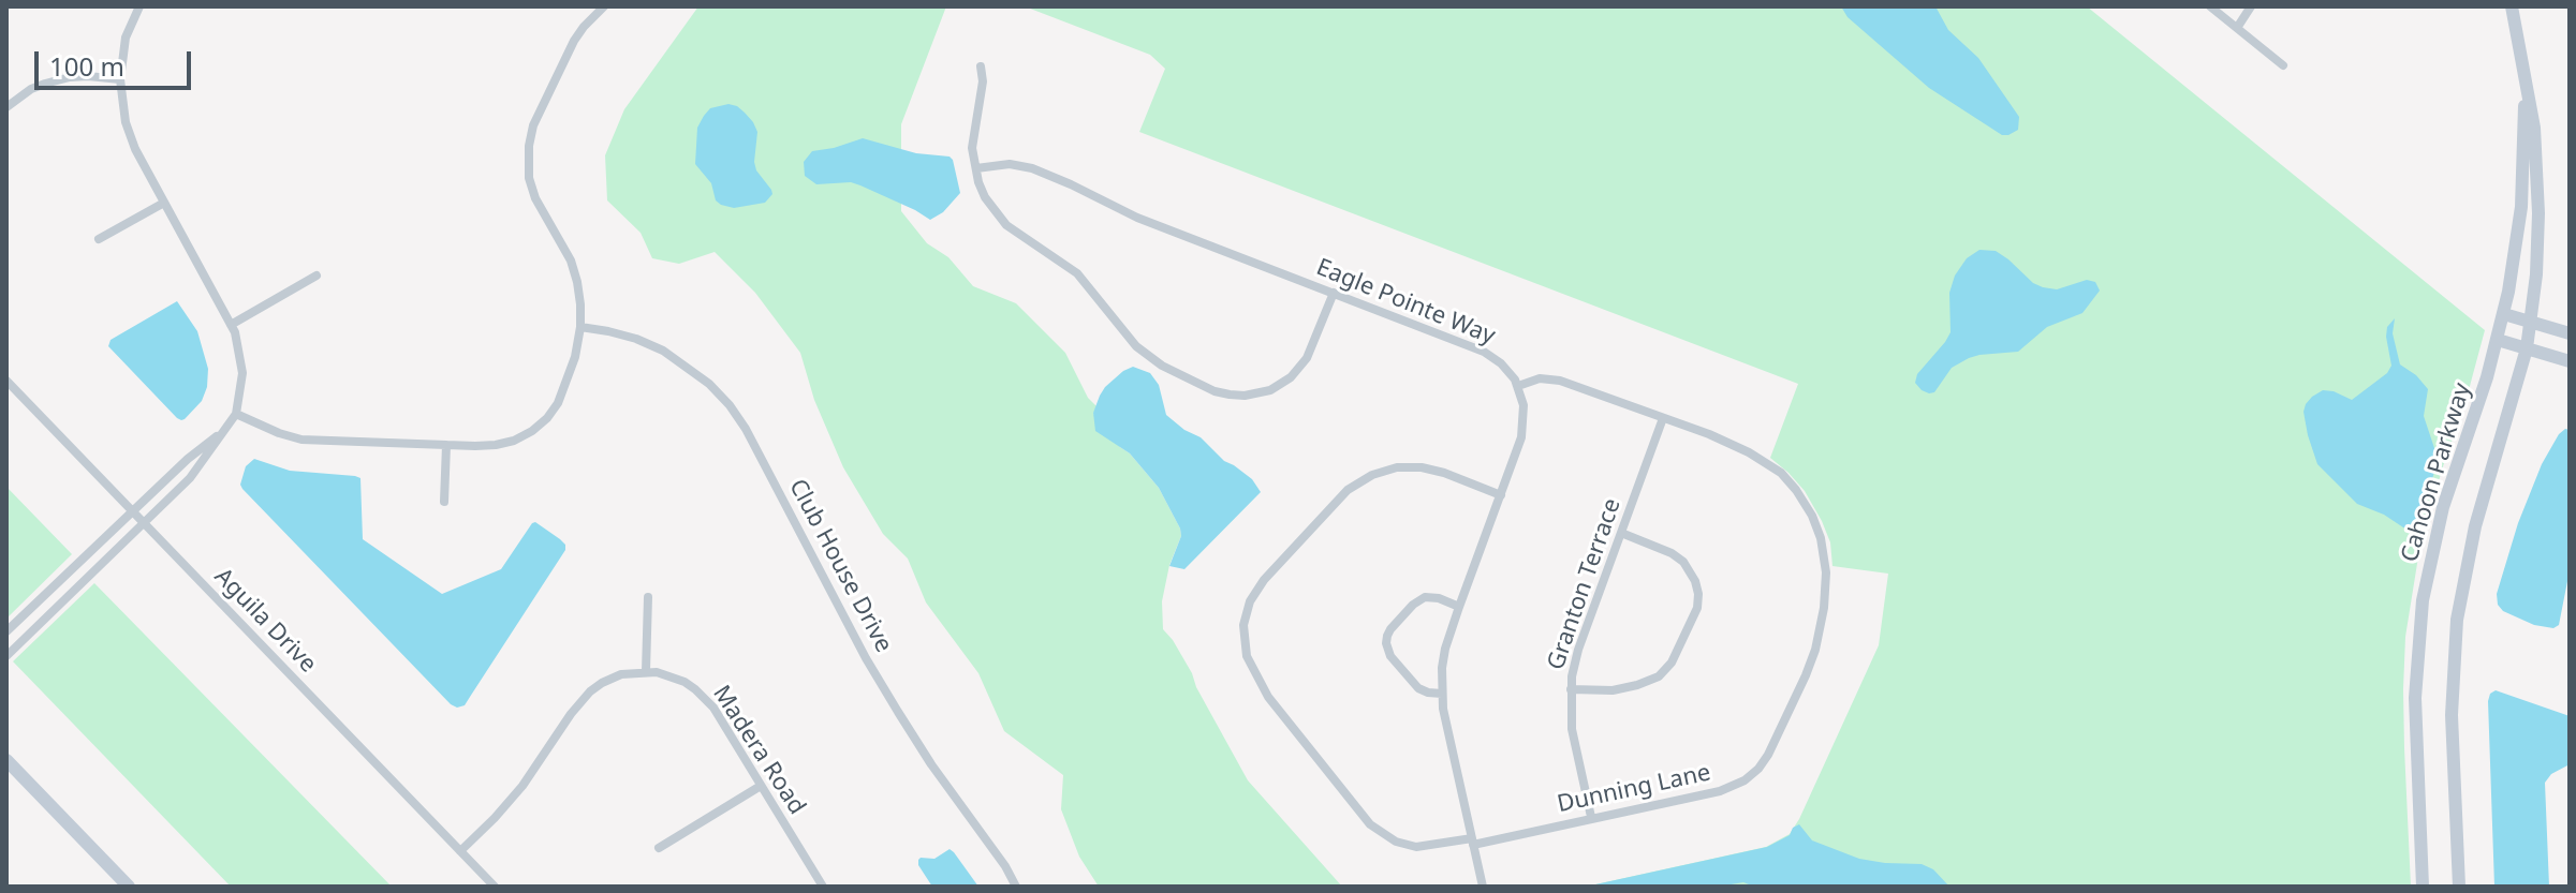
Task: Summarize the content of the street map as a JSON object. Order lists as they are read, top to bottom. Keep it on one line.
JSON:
{"streets":{"street":["Eagle Pointe Way","Cahoon Parkway","Club House Drive","Granton Terrace","Aguila Drive","Madera Road","Dunning Lane"]},"crossings":[["Eagle Pointe Way","Dunning Lane"],["Granton Terrace","Dunning Lane"]],"scale_bar":"100 m"}
